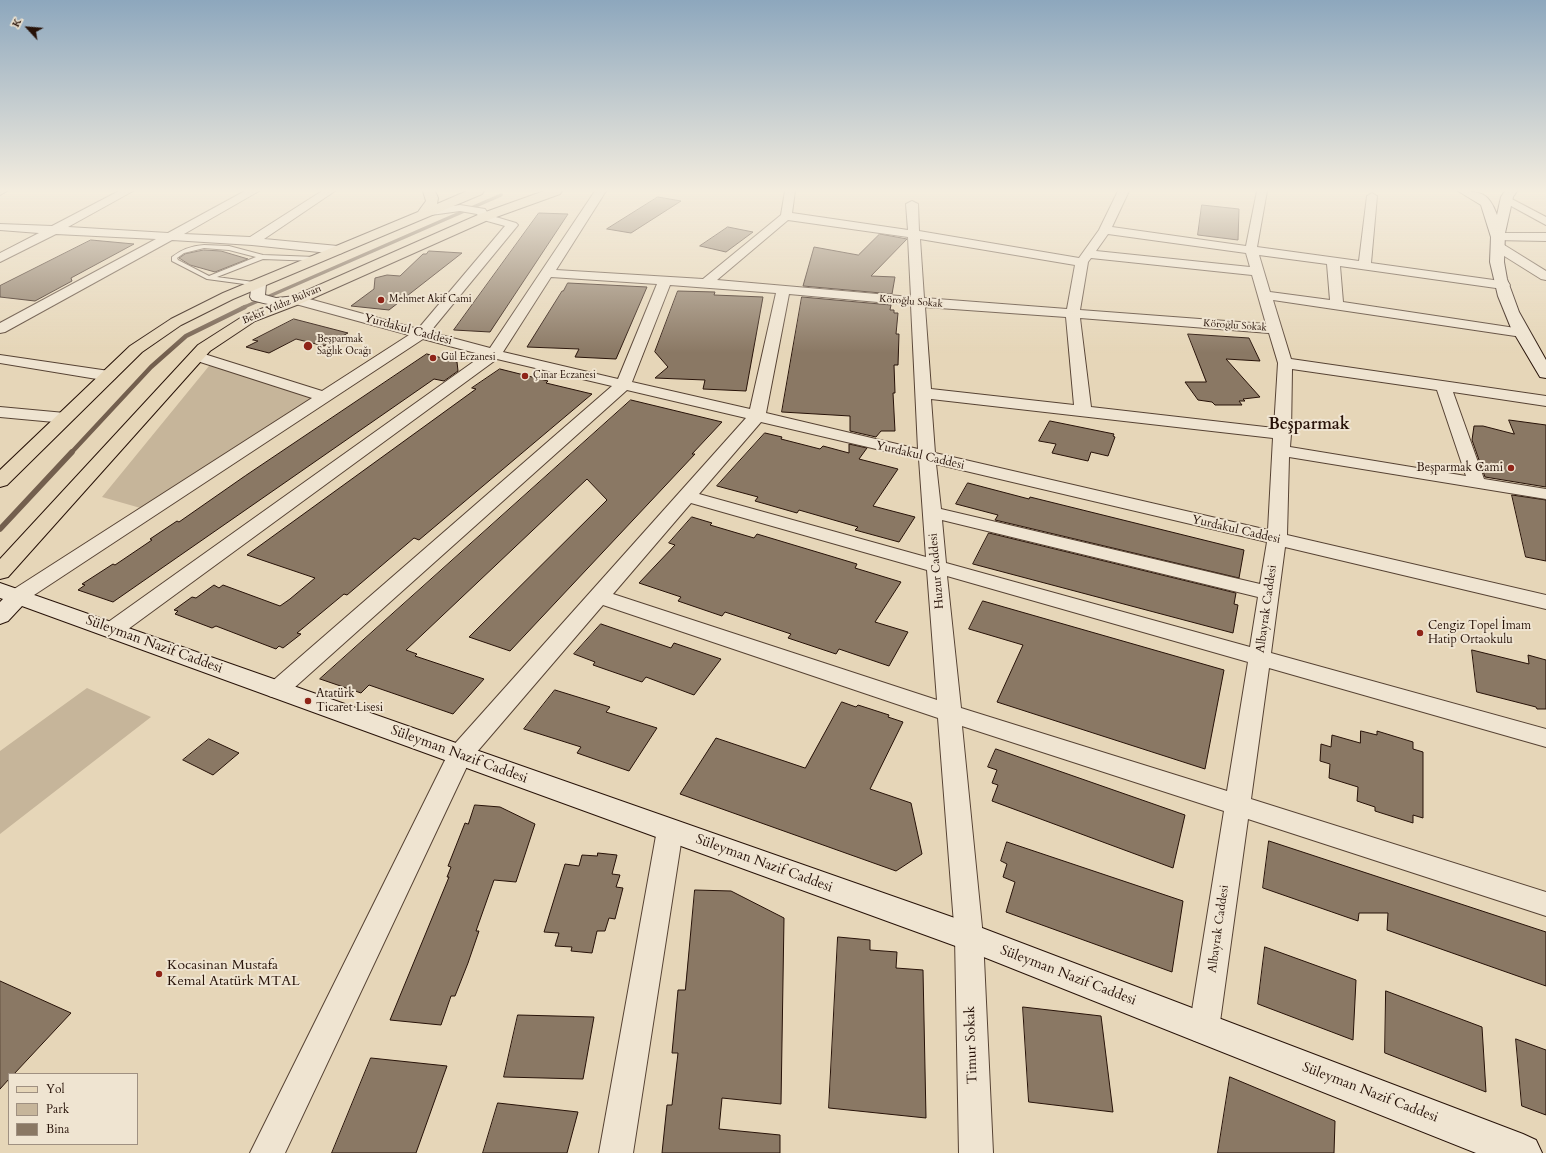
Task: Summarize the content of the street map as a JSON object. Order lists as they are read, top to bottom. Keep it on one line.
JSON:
{"streets":{"main road":["Bekir Yıldız Bulvarı"],"street":["Köroğlu Sokak","Yurdakul Caddesi","Huzur Caddesi","Albayrak Caddesi","Süleyman Nazif Caddesi","Timur Sokak"]},"crossings":[["Köroğlu Sokak","Huzur Caddesi"],["Köroğlu Sokak","Albayrak Caddesi"],["Bekir Yıldız Bulvarı","Yurdakul Caddesi"],["Yurdakul Caddesi","Huzur Caddesi"],["Yurdakul Caddesi","Albayrak Caddesi"],["Huzur Caddesi","Süleyman Nazif Caddesi"],["Huzur Caddesi","Timur Sokak"],["Albayrak Caddesi","Süleyman Nazif Caddesi"],["Süleyman Nazif Caddesi","Timur Sokak"]],"districts":["Beşparmak"],"places":["Mehmet Akif Cami","Beşparmak Sağlık Ocağı","Gül Eczanesi","Çınar Eczanesi","Beşparmak Cami","Cengiz Topel İmam Hatip Ortaokulu","Atatürk Ticaret Lisesi","Kocasinan Mustafa Kemal Atatürk MTAL"],"legend":["Yol","Park","Bina"],"north":"top left"}
